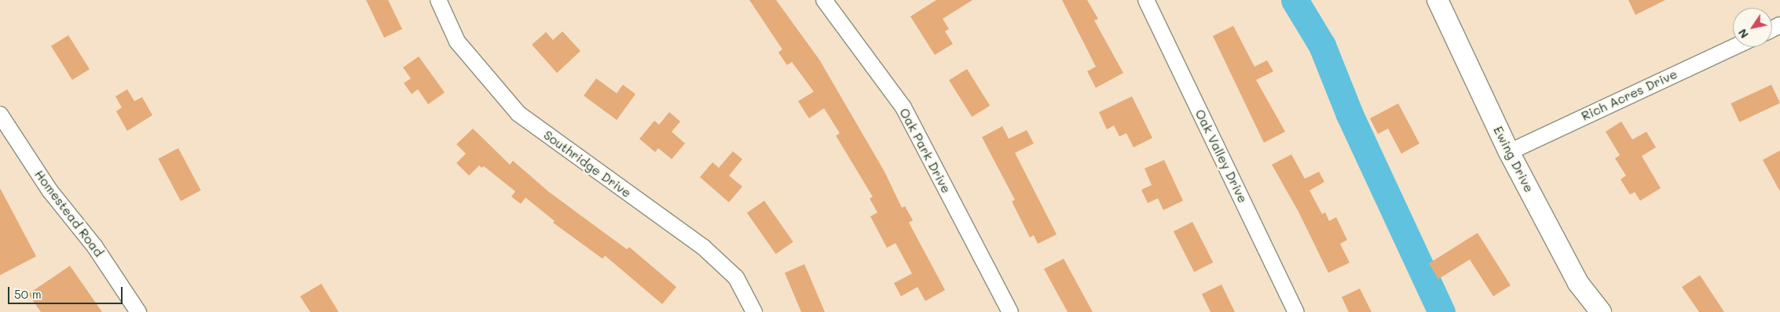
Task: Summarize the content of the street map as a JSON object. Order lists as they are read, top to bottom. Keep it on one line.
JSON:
{"streets":{"main road":["Ewing Drive"],"street":["Rich Acres Drive","Oak Park Drive","Oak Valley Drive","Southridge Drive","Homestead Road"]},"crossings":[["Rich Acres Drive","Ewing Drive"]],"scale_bar":"50 m","north":"bottom left"}
